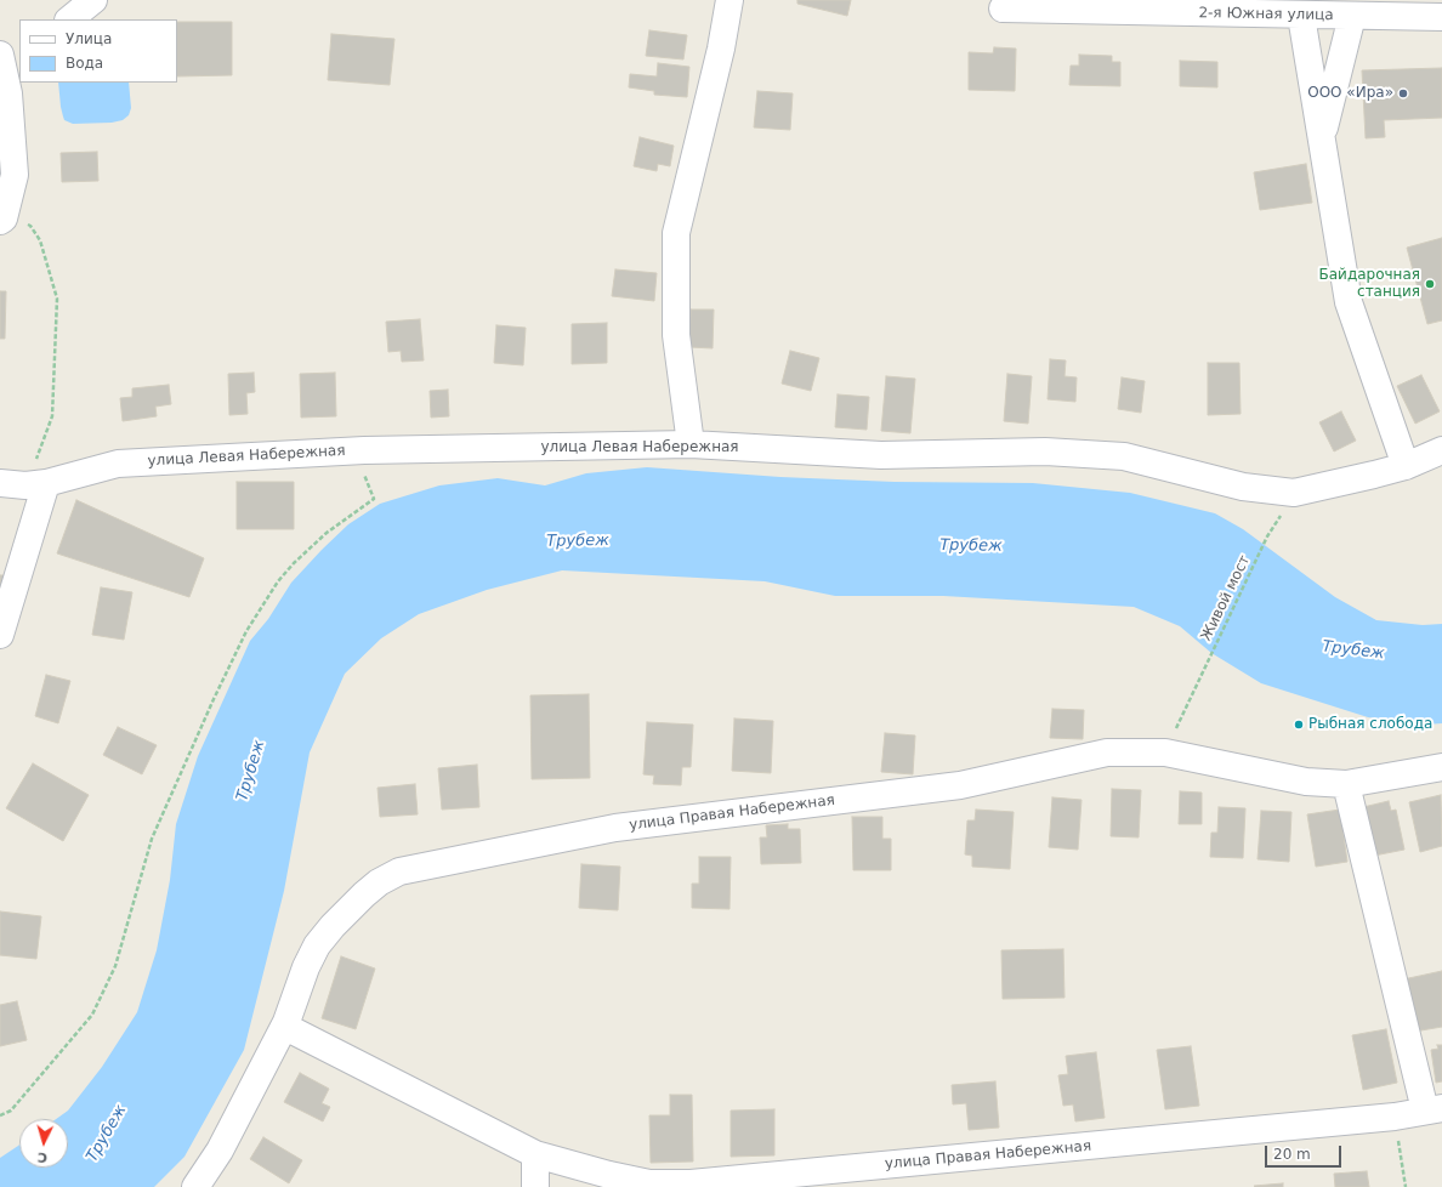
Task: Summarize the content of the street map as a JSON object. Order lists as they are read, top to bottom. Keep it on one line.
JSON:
{"streets":{"street":["2-я Южная улица","улица Левая Набережная","улица Правая Набережная"],"path":["Живой мост"]},"crossings":[["Живой мост","улица Правая Набережная"]],"water":["Трубеж"],"places":["ООО «Ира»","Байдарочная станция","Рыбная слобода"],"legend":["Улица","Вода"],"scale_bar":"20 m","north":"bottom"}
